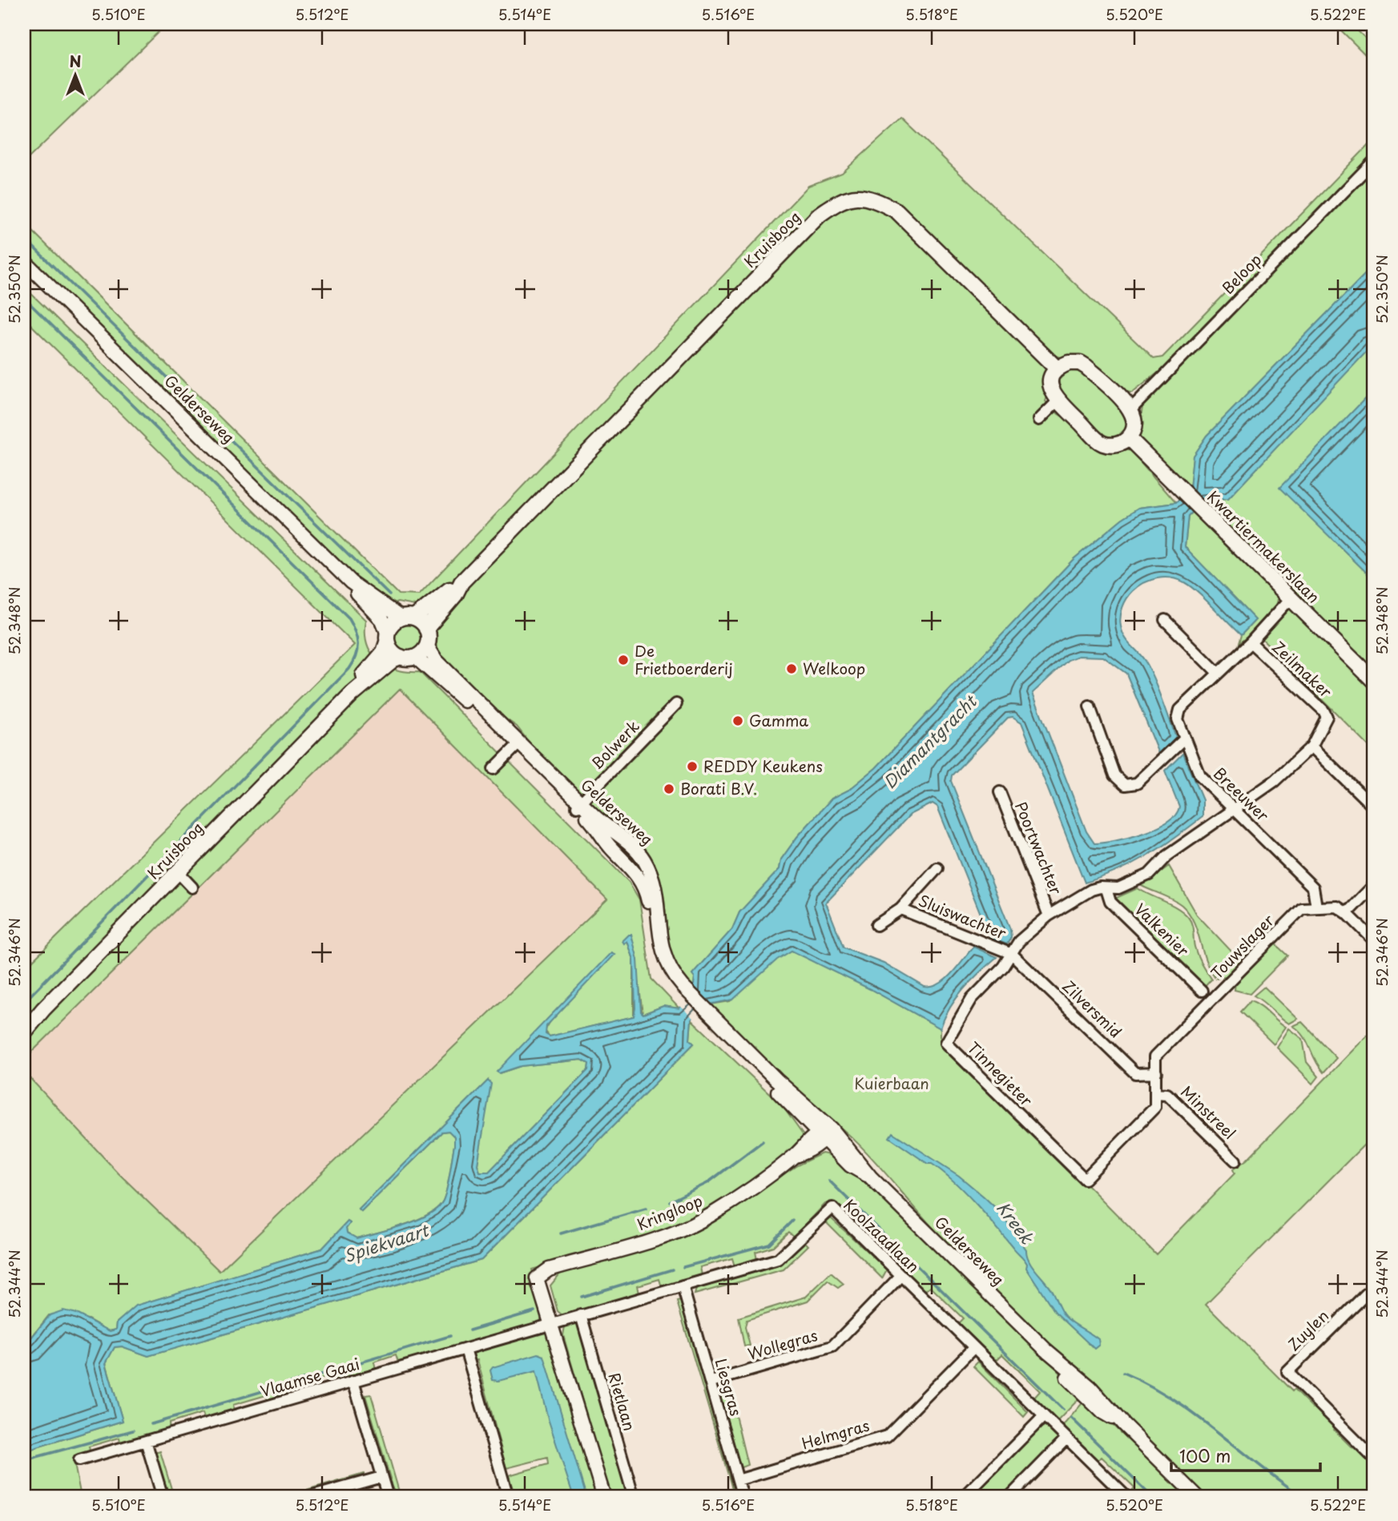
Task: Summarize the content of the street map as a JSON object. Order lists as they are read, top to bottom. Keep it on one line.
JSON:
{"streets":{"main road":["Kruisboog","Kwartiermakerslaan"],"street":["Beloop","Gelderseweg","Zeilmaker","Bolwerk","Breeuwer","Poortwachter","Sluiswachter","Valkenier","Touwslager","Zilversmid","Tinnegieter","Minstreel","Kringloop","Koolzaadlaan","Zuylen","Wollegras","Vlaamse Gaai","Liesgras","Rietlaan","Helmgras"]},"crossings":[["Kruisboog","Gelderseweg"],["Gelderseweg","Bolwerk"],["Gelderseweg","Kringloop"],["Kwartiermakerslaan","Breeuwer"],["Zeilmaker","Breeuwer"],["Zeilmaker","Tinnegieter"],["Breeuwer","Touwslager"],["Poortwachter","Tinnegieter"],["Sluiswachter","Zilversmid"],["Sluiswachter","Tinnegieter"],["Valkenier","Tinnegieter"],["Touwslager","Zilversmid"],["Touwslager","Tinnegieter"],["Zilversmid","Tinnegieter"],["Tinnegieter","Minstreel"],["Kringloop","Koolzaadlaan"],["Kringloop","Vlaamse Gaai"],["Koolzaadlaan","Wollegras"],["Koolzaadlaan","Vlaamse Gaai"],["Koolzaadlaan","Liesgras"],["Koolzaadlaan","Rietlaan"],["Koolzaadlaan","Helmgras"],["Wollegras","Liesgras"],["Liesgras","Helmgras"]],"water":["Diamantgracht","Kreek","Spiekvaart"],"parks":["Kuierbaan"],"places":["De Frietboerderij","Welkoop","Gamma","REDDY Keukens","Borati B.V."],"scale_bar":"100 m","north":"top","coordinates":["5.510°E","5.512°E","5.514°E","5.516°E","5.518°E","5.520°E","5.522°E","52.350°N","52.348°N","52.346°N","52.344°N"]}
